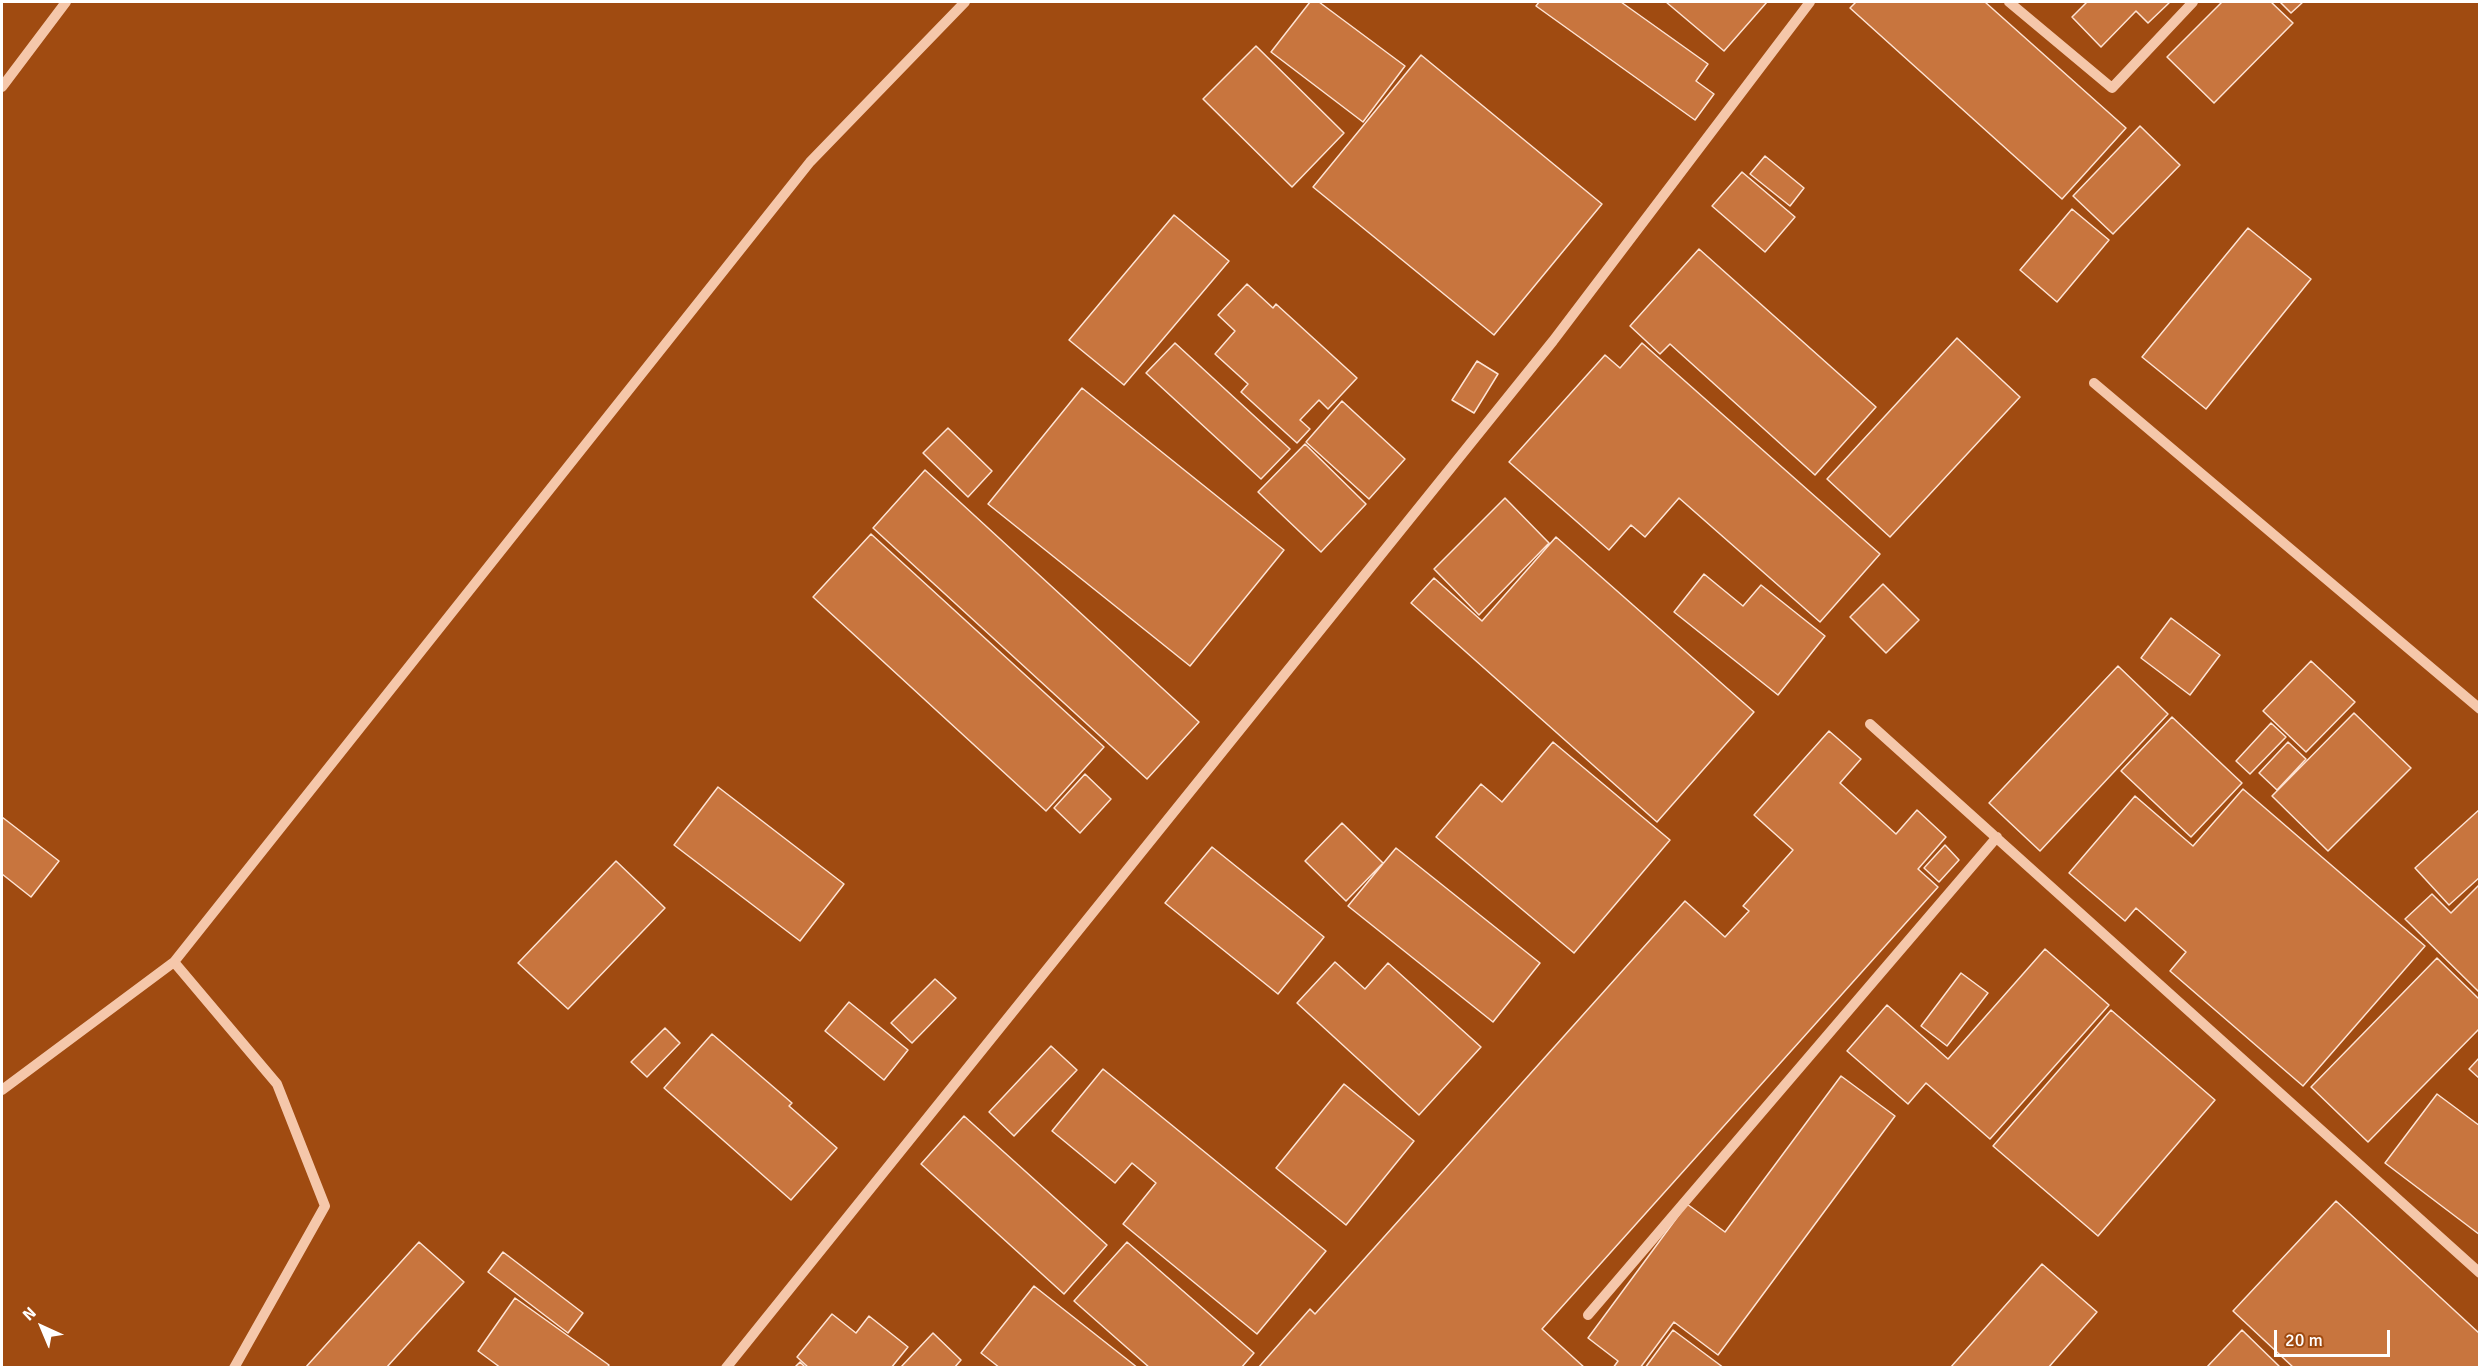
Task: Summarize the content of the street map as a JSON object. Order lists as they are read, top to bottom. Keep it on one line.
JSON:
{"scale_bar":"20 m","north":"top left"}
